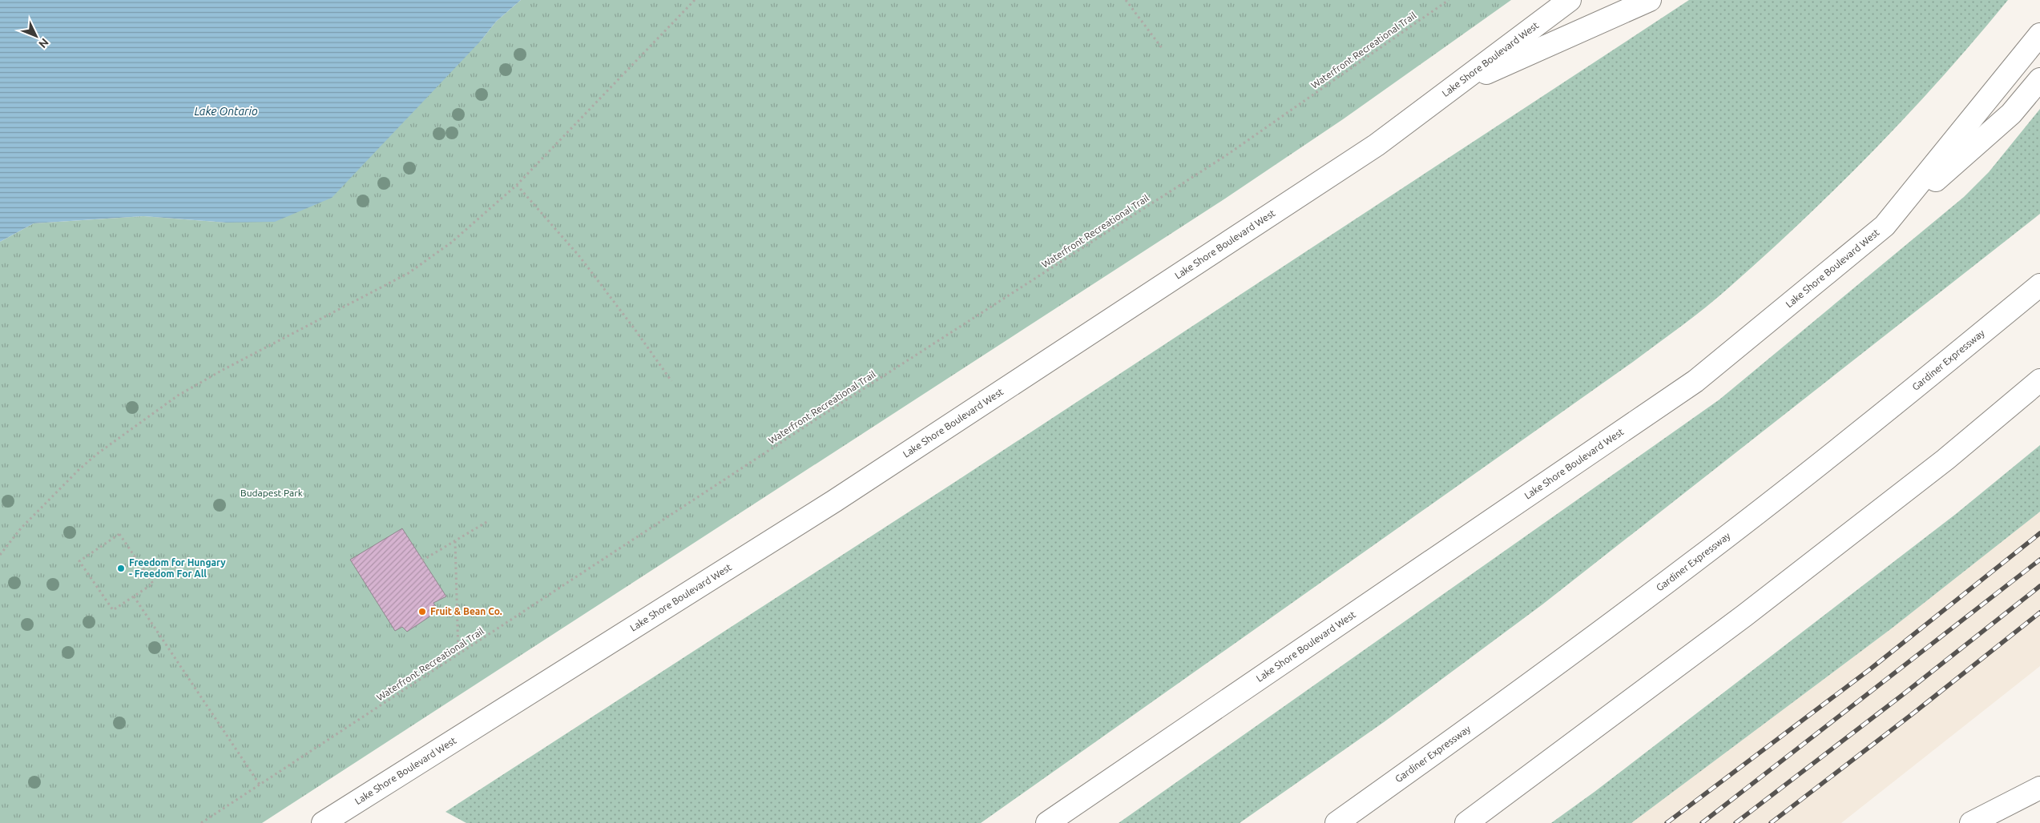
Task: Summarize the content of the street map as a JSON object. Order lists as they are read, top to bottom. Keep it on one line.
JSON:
{"streets":{"main road":["Lake Shore Boulevard West","Gardiner Expressway"],"path":["Waterfront Recreational Trail"]},"water":["Lake Ontario"],"parks":["Budapest Park"],"places":["Freedom for Hungary - Freedom For All","Fruit & Bean Co."],"north":"bottom right"}
